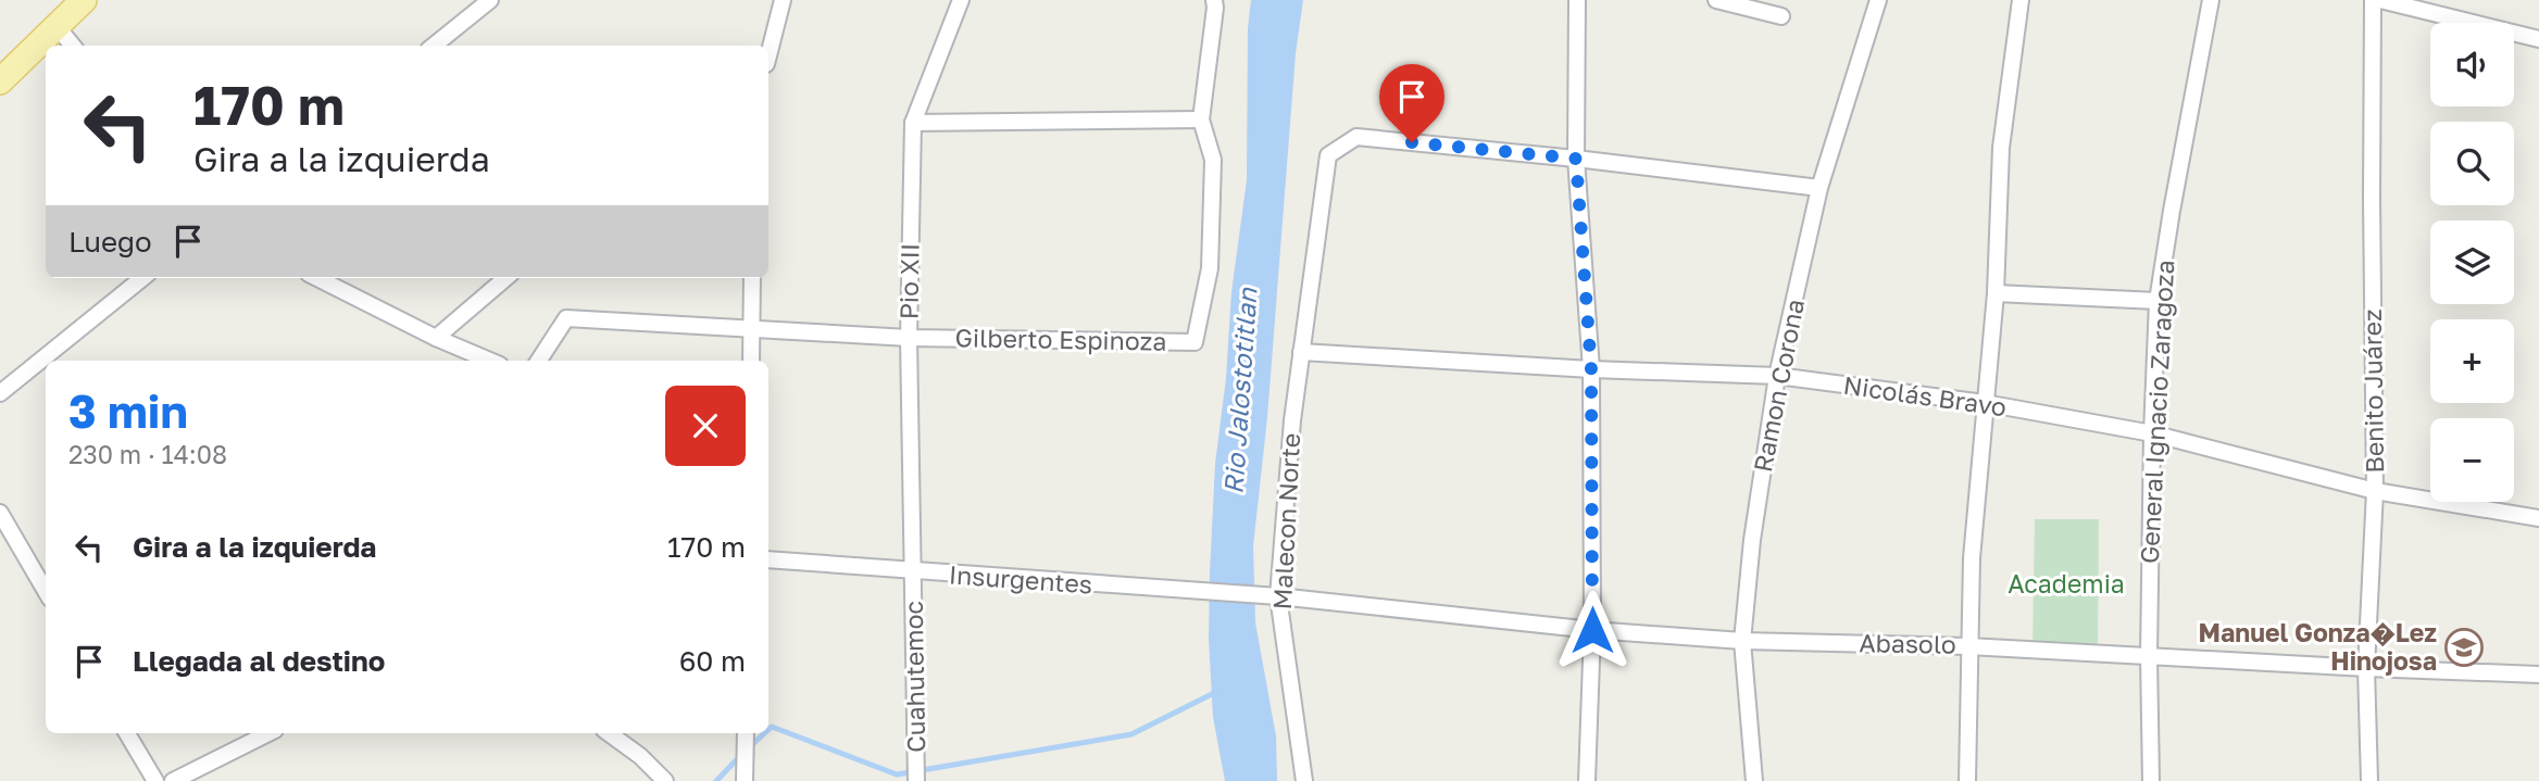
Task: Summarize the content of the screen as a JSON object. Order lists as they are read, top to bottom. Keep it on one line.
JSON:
{"streets":{"street":["Pio XII","Gilberto Espinoza","Ramon Corona","Benito Juárez","Nicolás Bravo","General Ignacio Zaragoza","Malecon Norte","Insurgentes","Abasolo","Cuahutemoc"]},"crossings":[["Pio XII","Gilberto Espinoza"],["Pio XII","Insurgentes"],["Pio XII","Cuahutemoc"],["Ramon Corona","Nicolás Bravo"],["Ramon Corona","Malecon Norte"],["Ramon Corona","Abasolo"],["Benito Juárez","Nicolás Bravo"],["Benito Juárez","Abasolo"],["Nicolás Bravo","General Ignacio Zaragoza"],["Nicolás Bravo","Malecon Norte"],["General Ignacio Zaragoza","Abasolo"],["Malecon Norte","Insurgentes"],["Malecon Norte","Abasolo"],["Insurgentes","Abasolo"],["Insurgentes","Cuahutemoc"]],"water":["Rio Jalostotitlan"],"parks":["Academia"],"places":{"school or university":["Manuel Gonza�Lez Hinojosa"]},"page":{"map_buttons":["+","−"],"turn":["170 m","Gira a la izquierda"],"then":"Luego","heading":["3 min","230 m · 14:08"],"list":[{"name":"Gira a la izquierda","value":"170 m"},{"name":"Llegada al destino","value":"60 m"}]}}
